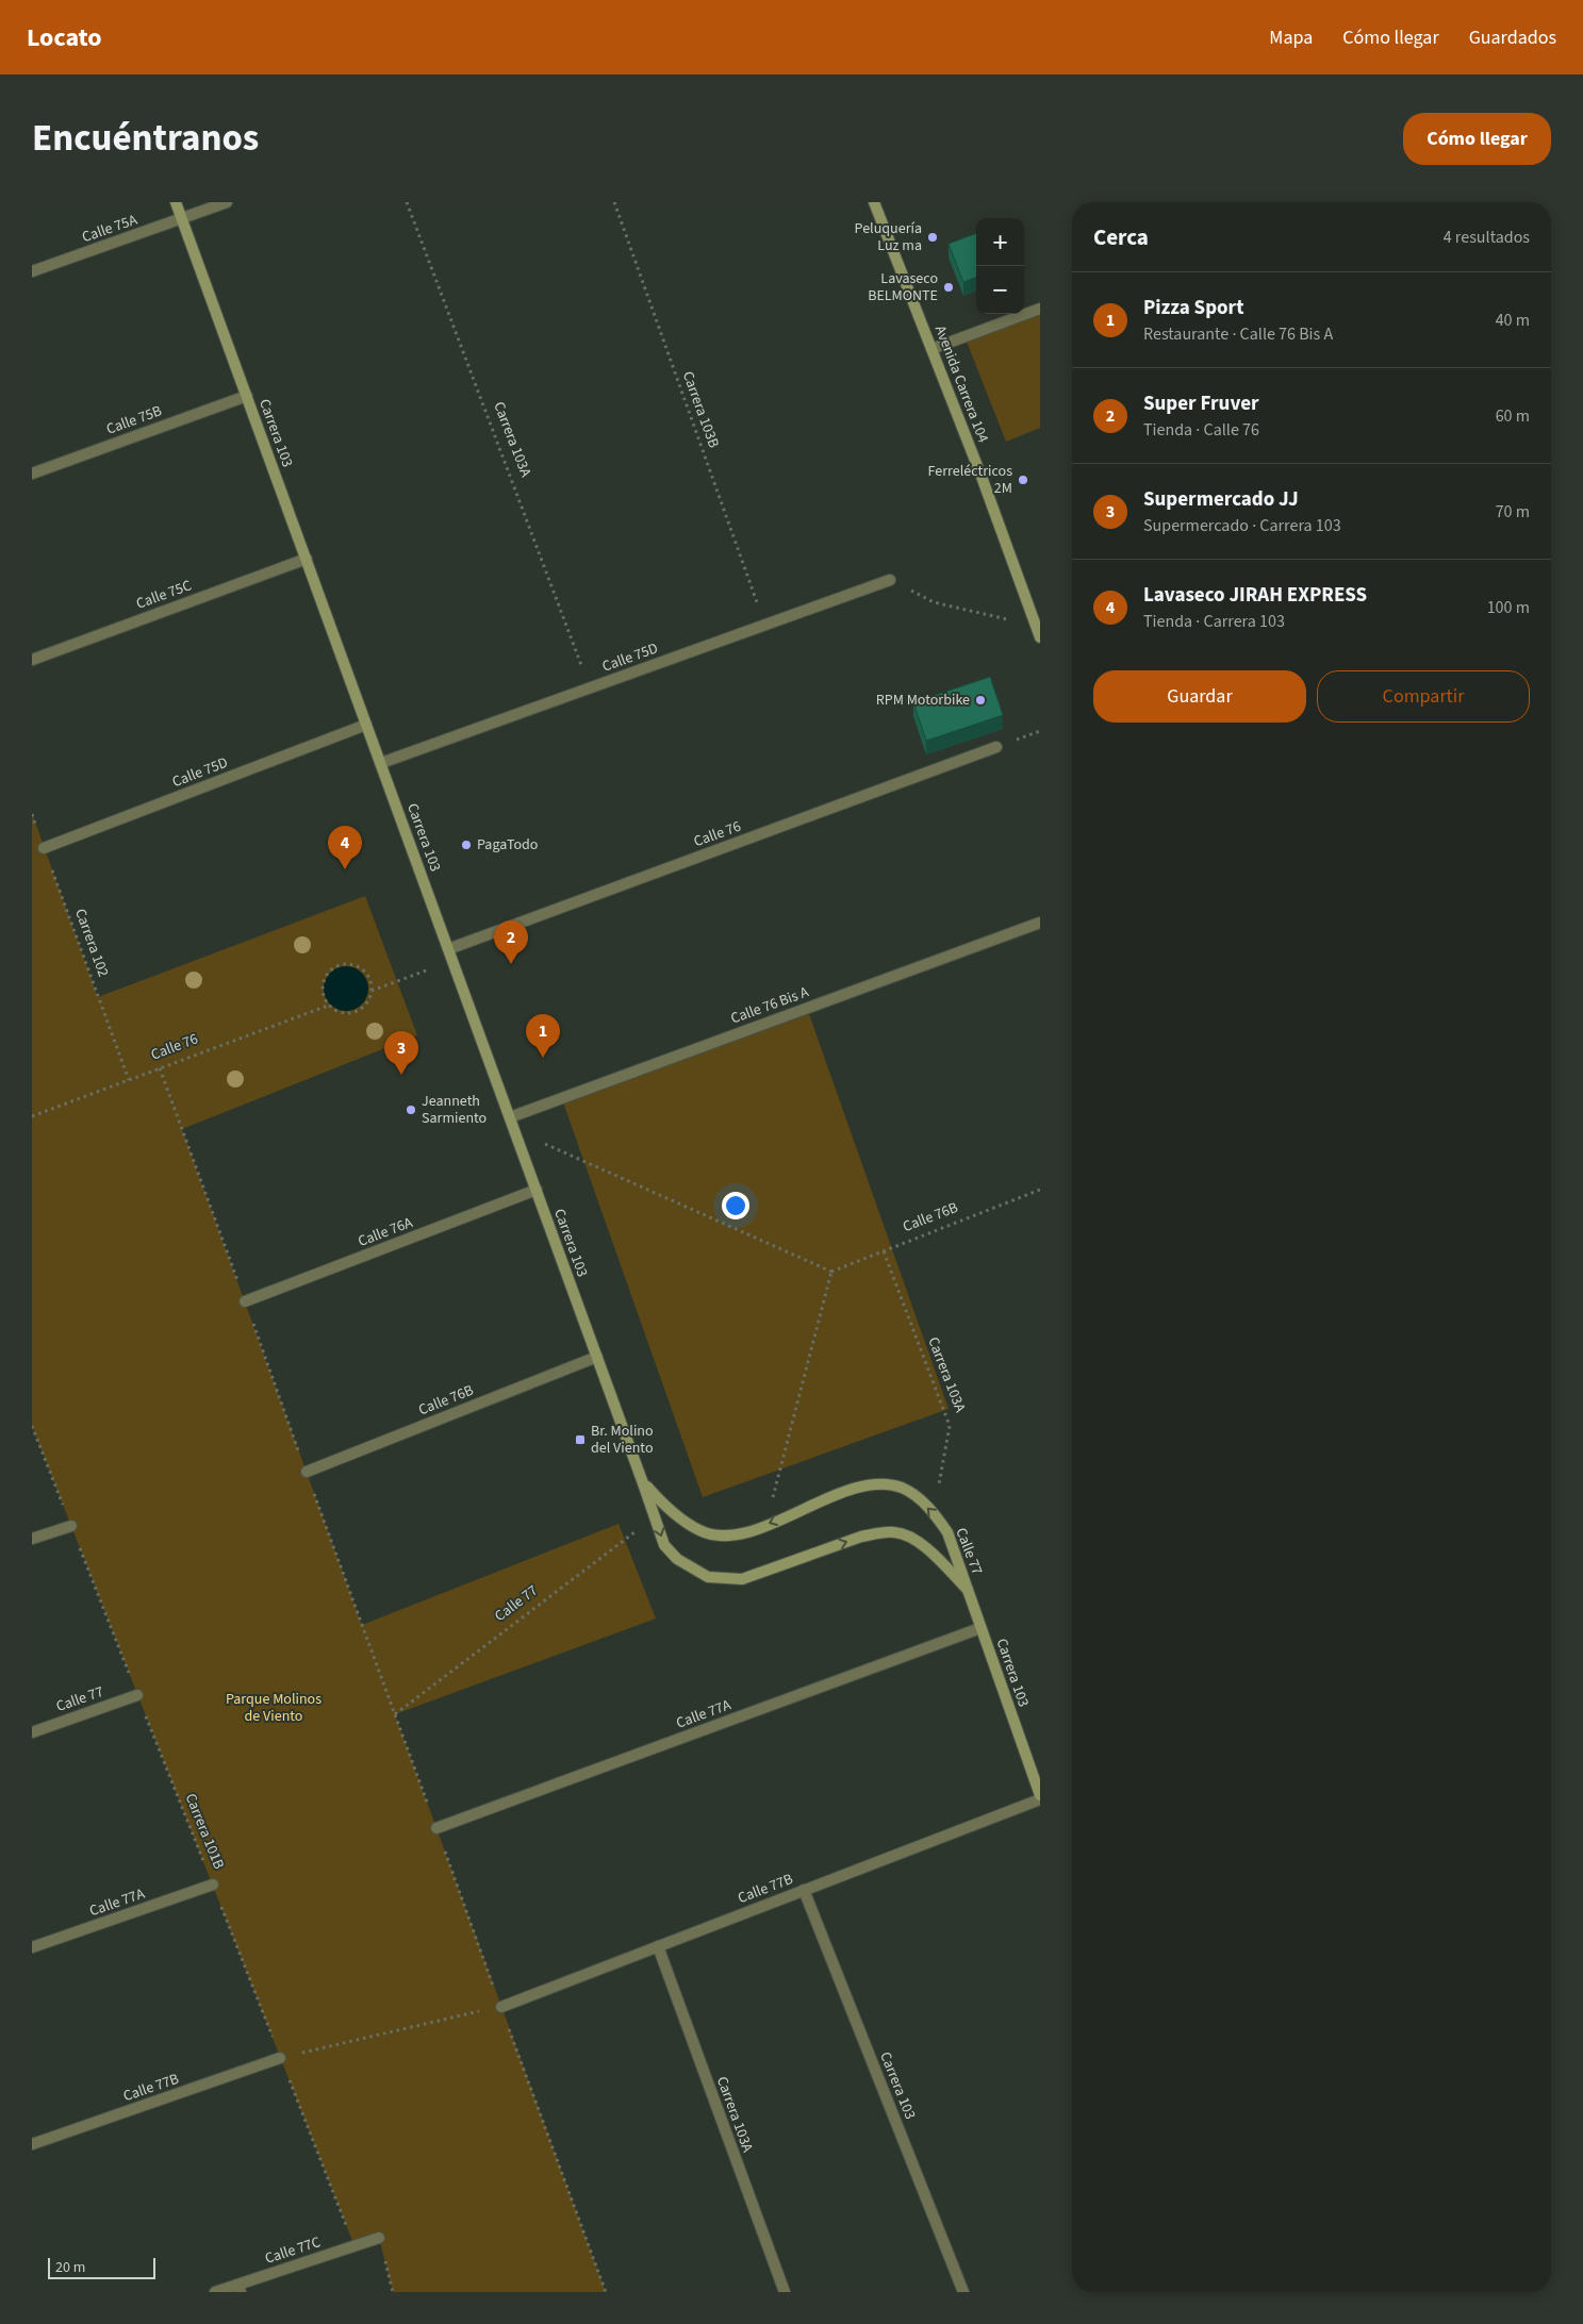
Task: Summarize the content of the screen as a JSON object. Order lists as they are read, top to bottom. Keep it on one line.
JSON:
{"streets":{"street":["Calle 75A","Avenida Carrera 104","Calle 75B","Carrera 103","Carrera 103A","Calle 75C","Calle 75D","Calle 76","Calle 76 Bis A","Calle 76B","Calle 76A","Calle 77","Calle 77A","Calle 77B","Calle 77C"],"path":["Carrera 103B","Carrera 102","Carrera 101B"]},"crossings":[["Calle 75A","Carrera 103"],["Carrera 103B","Calle 75D"],["Calle 75B","Carrera 103"],["Carrera 103","Calle 75C"],["Carrera 103","Calle 75D"],["Carrera 103","Calle 76"],["Carrera 103","Calle 76 Bis A"],["Carrera 103","Calle 76B"],["Carrera 103","Calle 76A"],["Carrera 103","Calle 77"],["Carrera 103","Calle 77A"],["Carrera 103","Calle 77B"],["Carrera 103A","Calle 75D"],["Carrera 103A","Calle 76B"],["Carrera 103A","Calle 77"],["Carrera 103A","Calle 77B"],["Calle 75D","Carrera 102"],["Calle 76","Carrera 102"],["Calle 77","Carrera 101B"],["Calle 77A","Carrera 101B"],["Carrera 101B","Calle 77B"],["Carrera 101B","Calle 77C"]],"parks":["Parque Molinos de Viento"],"places":{"other":["Peluquería Luz ma","Lavaseco BELMONTE","Ferreléctricos 2M","RPM Motorbike","PagaTodo","Jeanneth Sarmiento"],"transit":["Br. Molino del Viento"]},"scale_bar":"20 m","page":{"header":"Locato","nav":["Mapa","Cómo llegar","Guardados"],"title":"Encuéntranos","buttons":["Cómo llegar",["Guardar","Compartir"]],"heading":["Cerca","4 resultados"],"map_buttons":["+","−"],"list":[{"mark":"1","name":"Pizza Sport","note":"Restaurante · Calle 76 Bis A","value":"40 m"},{"mark":"2","name":"Super Fruver","note":"Tienda · Calle 76","value":"60 m"},{"mark":"3","name":"Supermercado JJ","note":"Supermercado · Carrera 103","value":"70 m"},{"mark":"4","name":"Lavaseco JIRAH EXPRESS","note":"Tienda · Carrera 103","value":"100 m"}],"pins":["4","2","1","3"],"scale":"20 m"}}
